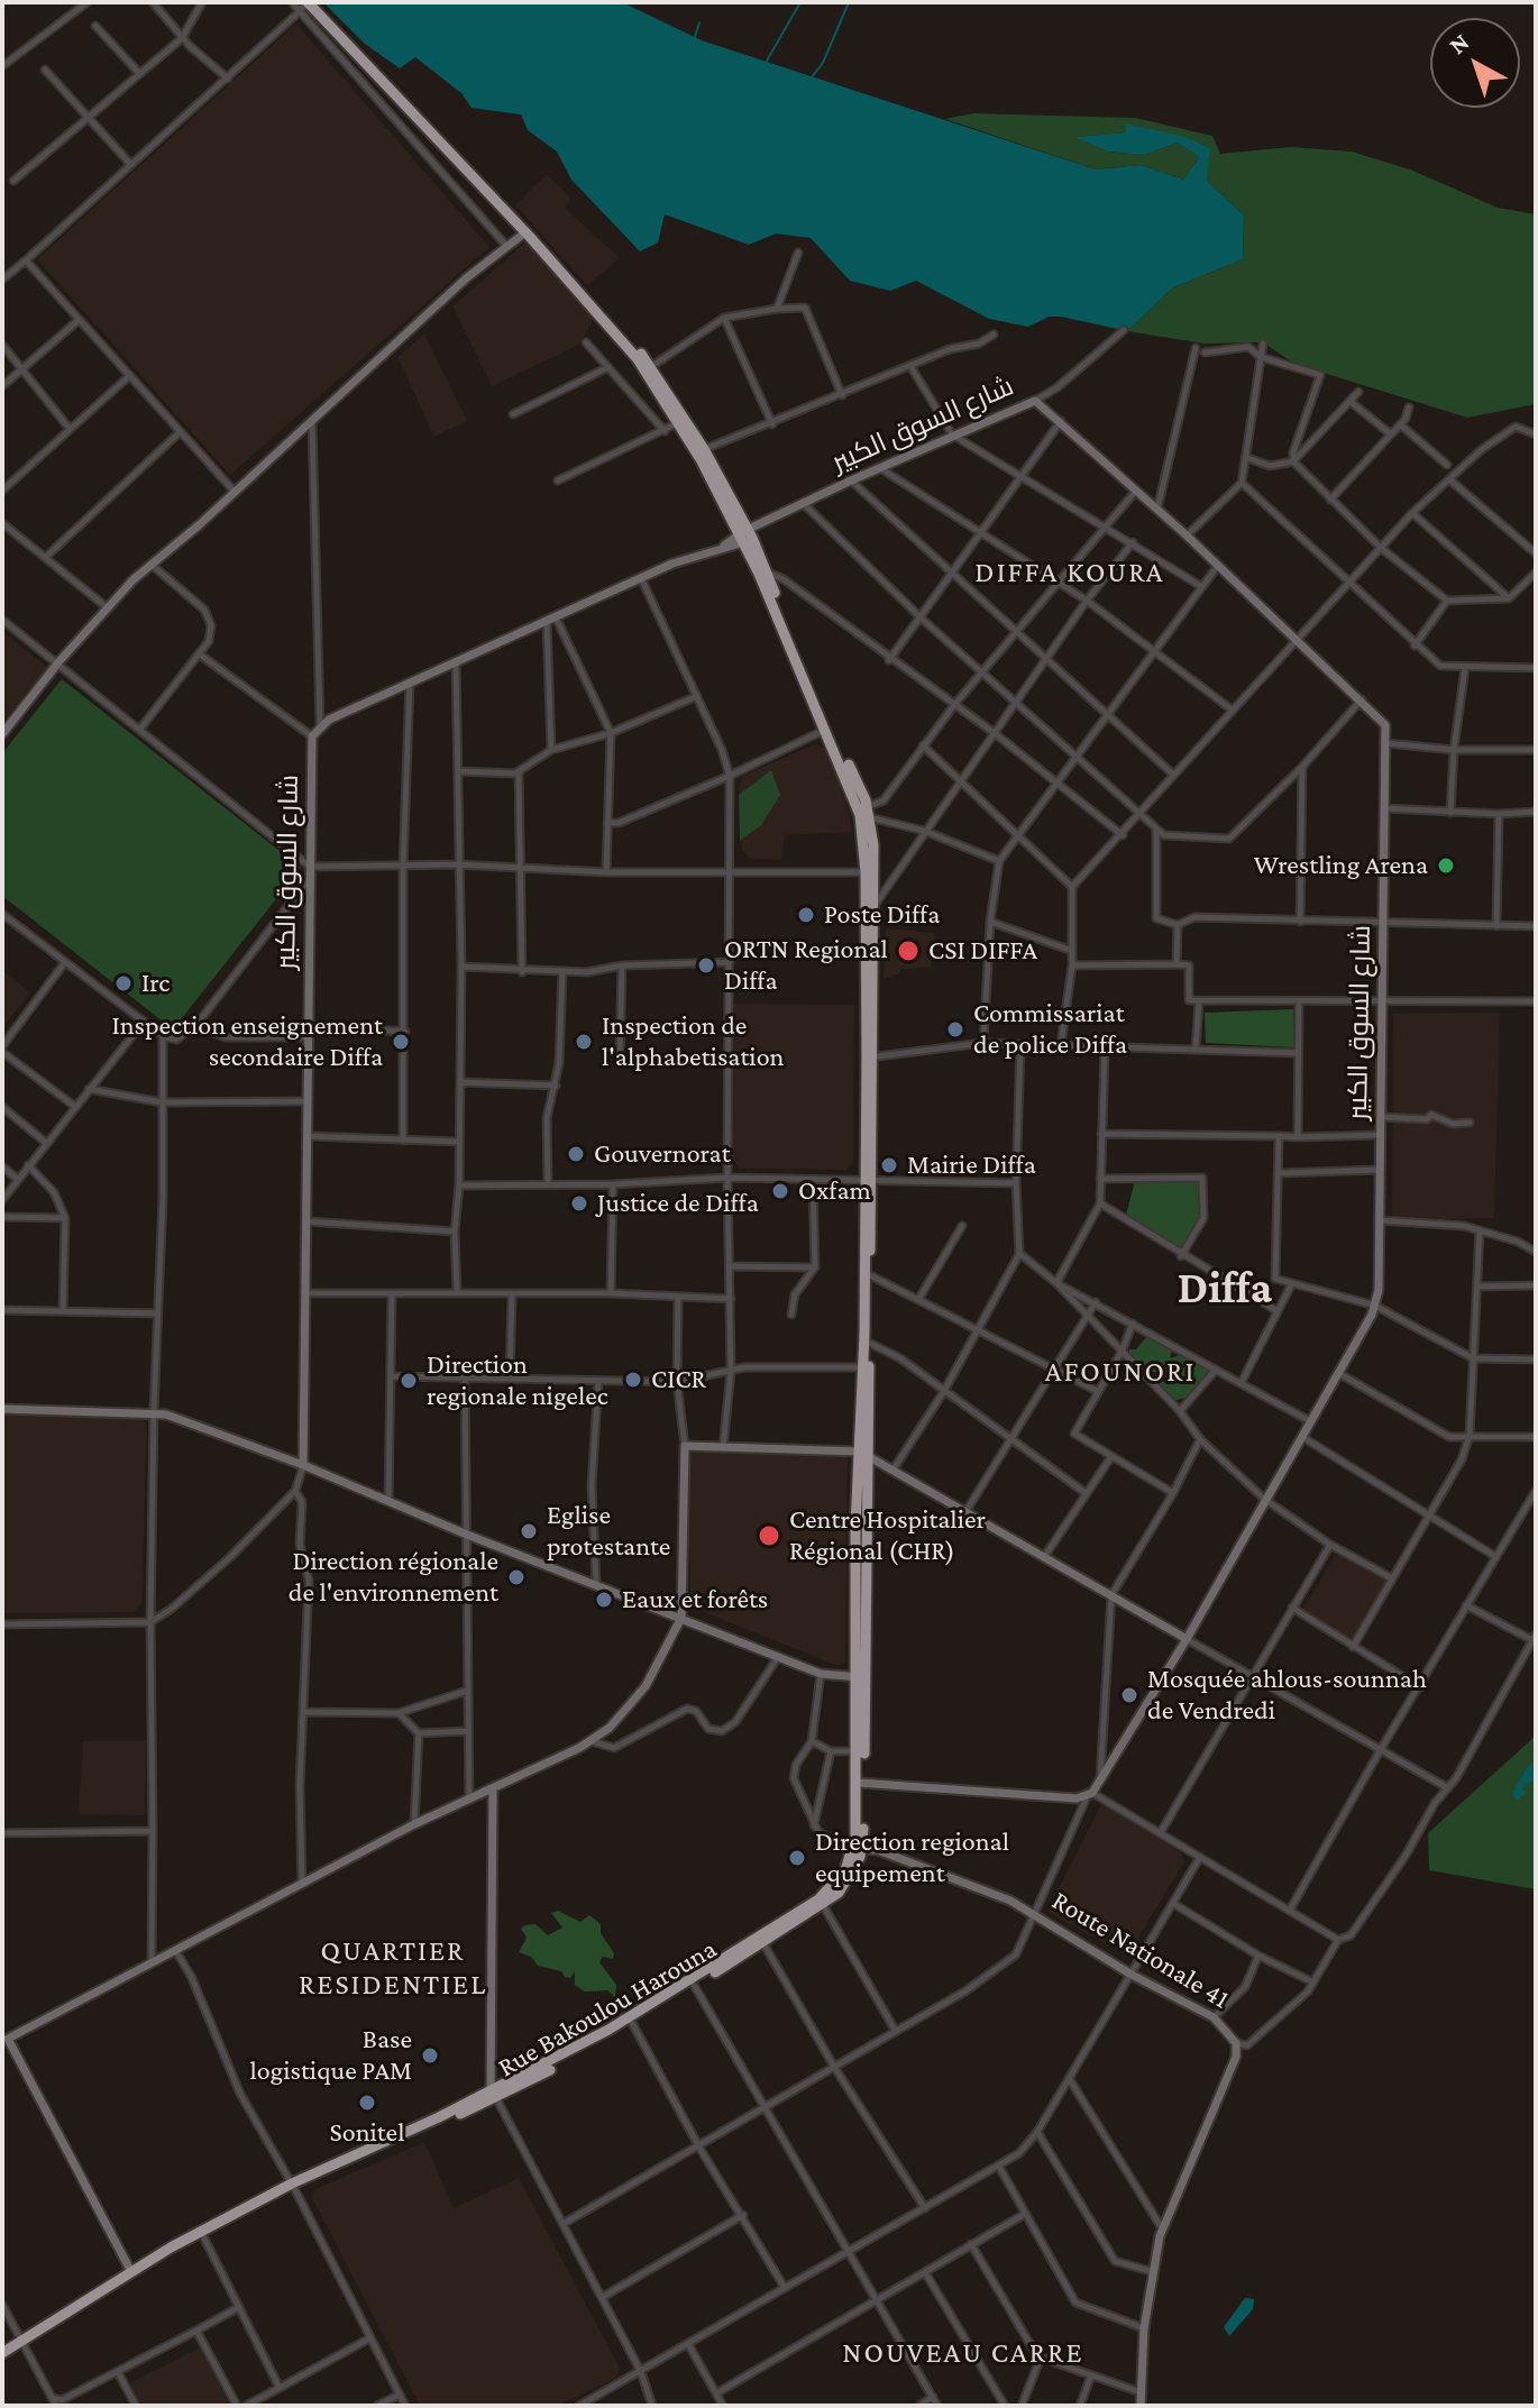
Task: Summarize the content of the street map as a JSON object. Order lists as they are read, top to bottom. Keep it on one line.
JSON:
{"streets":{"highway":["Rue Bakoulou Harouna"],"street":["شارع السوق الكبير","Route Nationale 41"]},"crossings":[["Route Nationale 41","Rue Bakoulou Harouna"]],"districts":["DIFFA KOURA","Diffa","AFOUNORI","QUARTIER RESIDENTIEL","NOUVEAU CARRE"],"places":["Wrestling Arena","Poste Diffa","CSI DIFFA","ORTN Regional Diffa","Irc","Commissariat de police Diffa","Inspection enseignement secondaire Diffa","Inspection de l'alphabetisation","Gouvernorat","Mairie Diffa","Oxfam","Justice de Diffa","CICR","Direction regionale nigelec","Eglise protestante","Centre Hospitalier Régional (CHR)","Direction régionale de l'environnement","Eaux et forêts","Mosquée ahlous-sounnah de Vendredi","Direction regional equipement","Base logistique PAM","Sonitel"],"north":"top left"}
